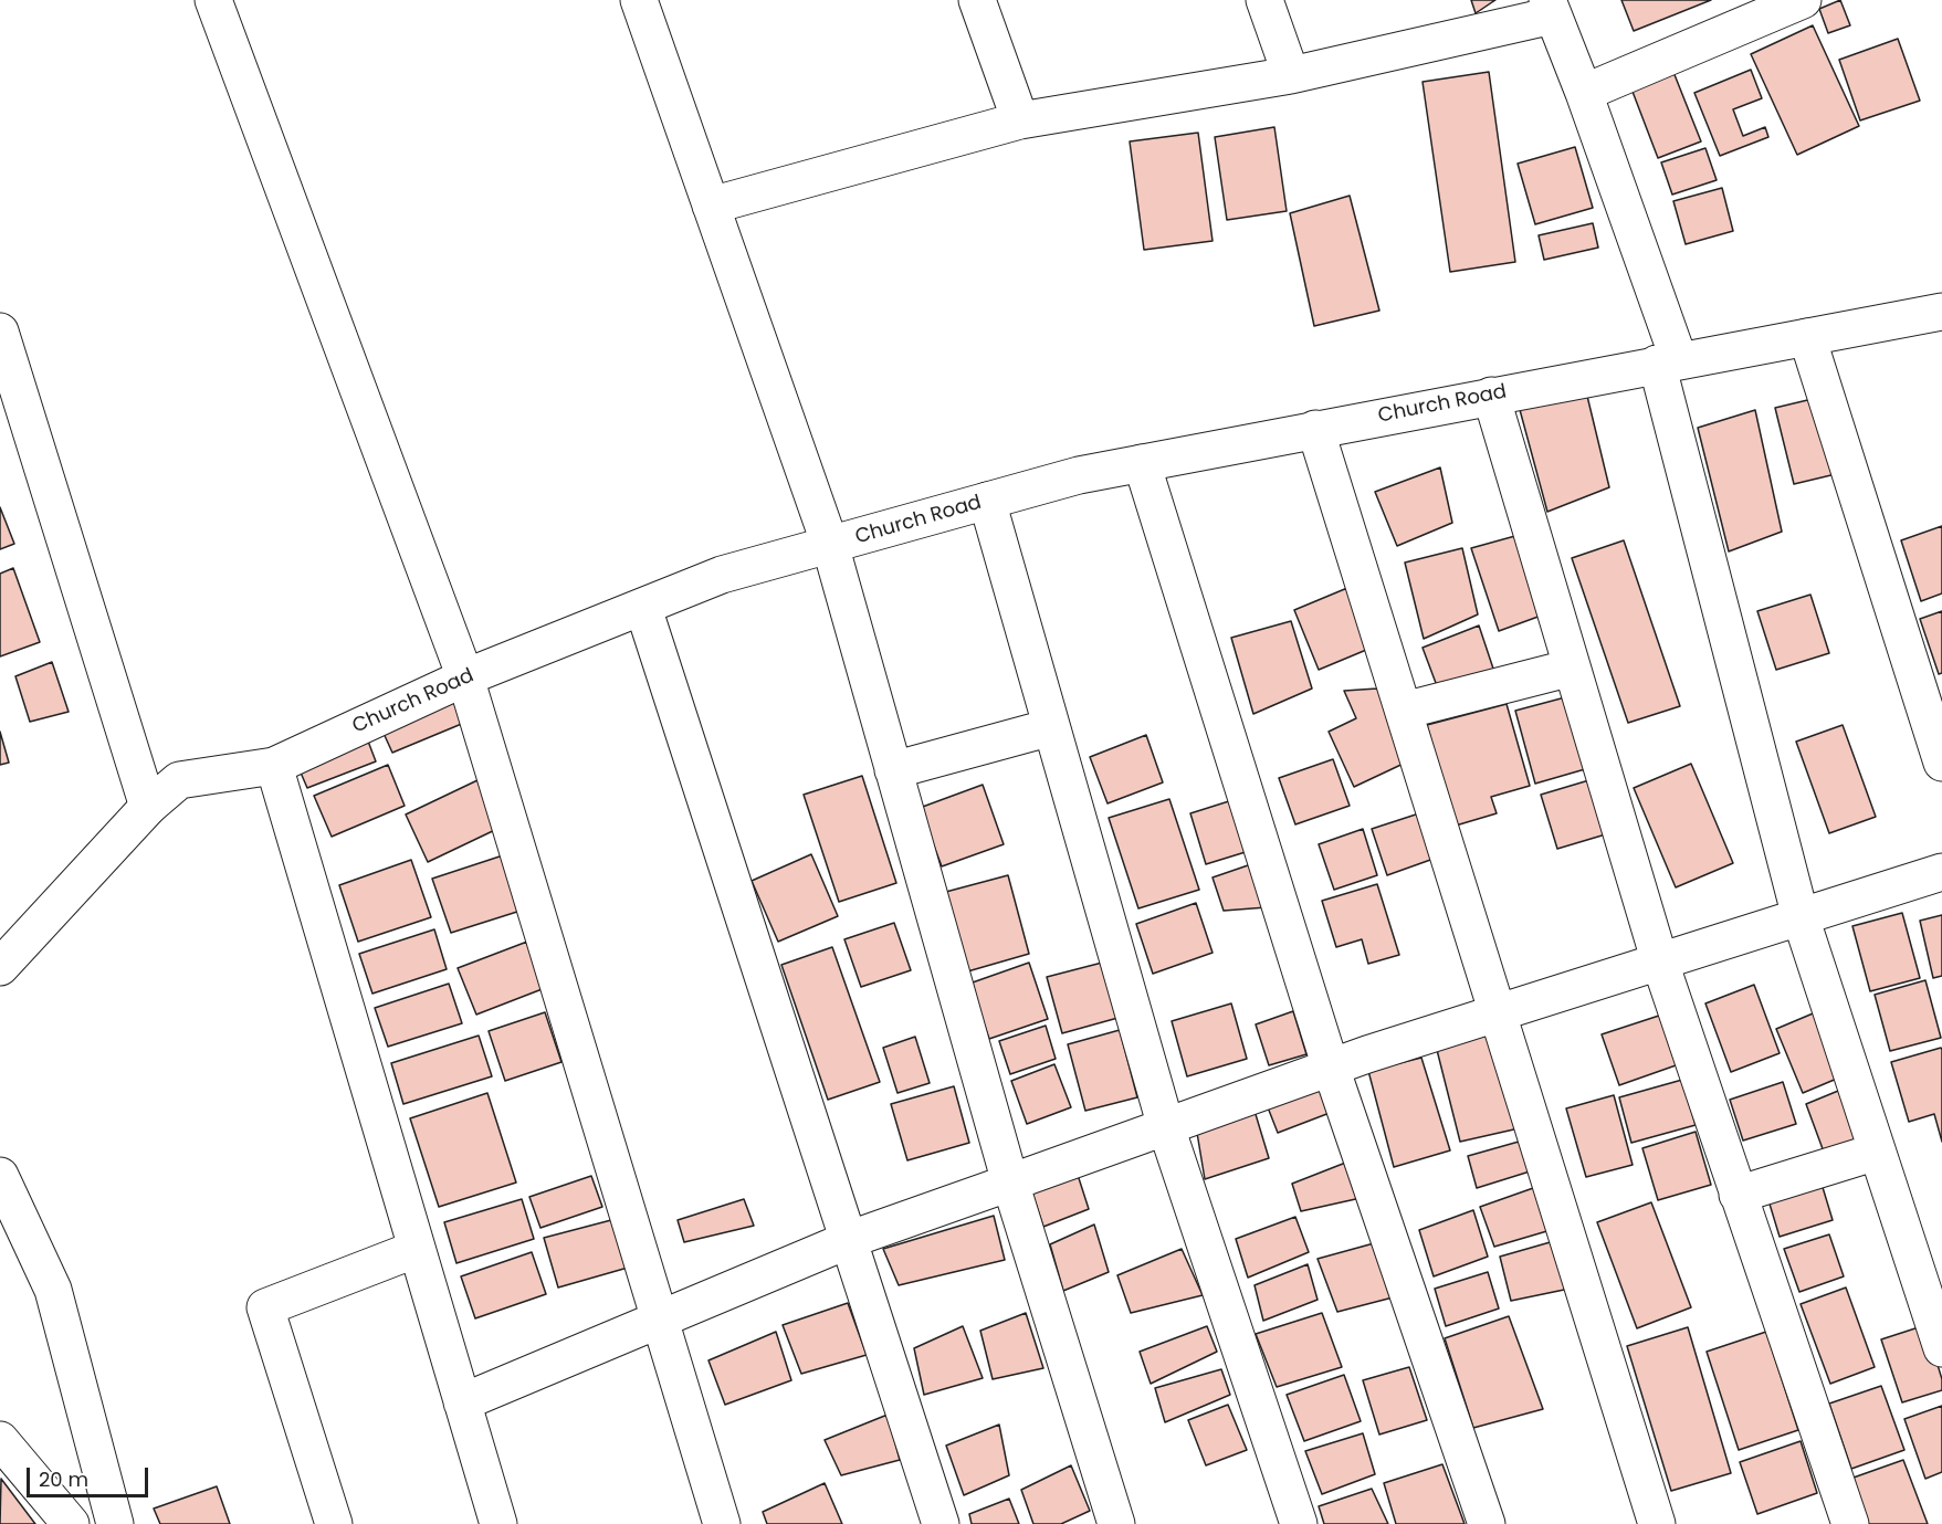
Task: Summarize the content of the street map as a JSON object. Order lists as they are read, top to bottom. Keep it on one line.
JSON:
{"streets":{"street":["Church Road"]},"scale_bar":"20 m"}
